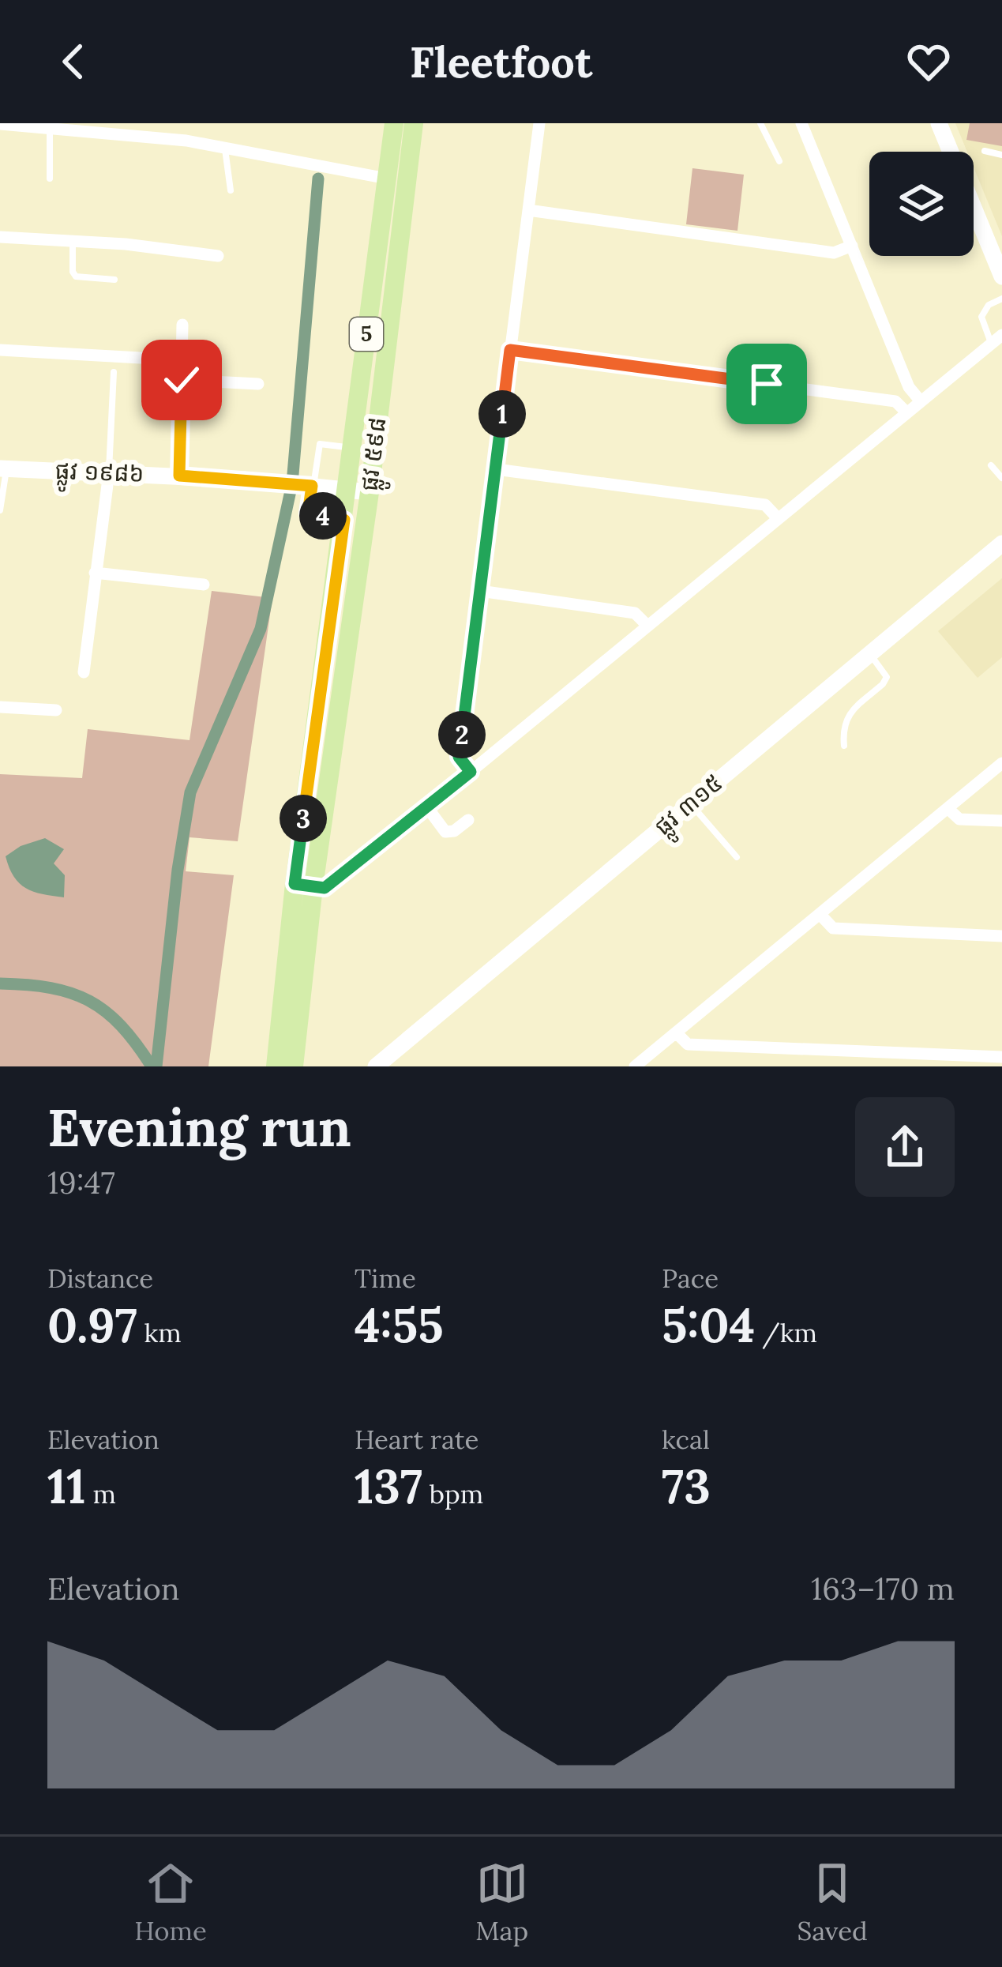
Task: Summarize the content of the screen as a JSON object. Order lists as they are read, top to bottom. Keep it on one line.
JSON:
{"streets":{"main road":["5","ផ្លូវ ៥៩៨"],"street":["ផ្លូវ ១៩៨៦","ផ្លូវ ៣១៥"]},"crossings":[["ផ្លូវ ៥៩៨","ផ្លូវ ១៩៨៦"]],"page":{"header":"Fleetfoot","pins":["1","4","2","3"],"heading":["Evening run","19:47"],"stats":[["Distance","0.97 km"],["Time","4:55"],["Pace","5:04 /km"],["Elevation","11 m"],["Heart rate","137 bpm"],["kcal","73"]],"chart":["Elevation","163–170 m"],"tabs":["Home","Map","Saved"]}}
